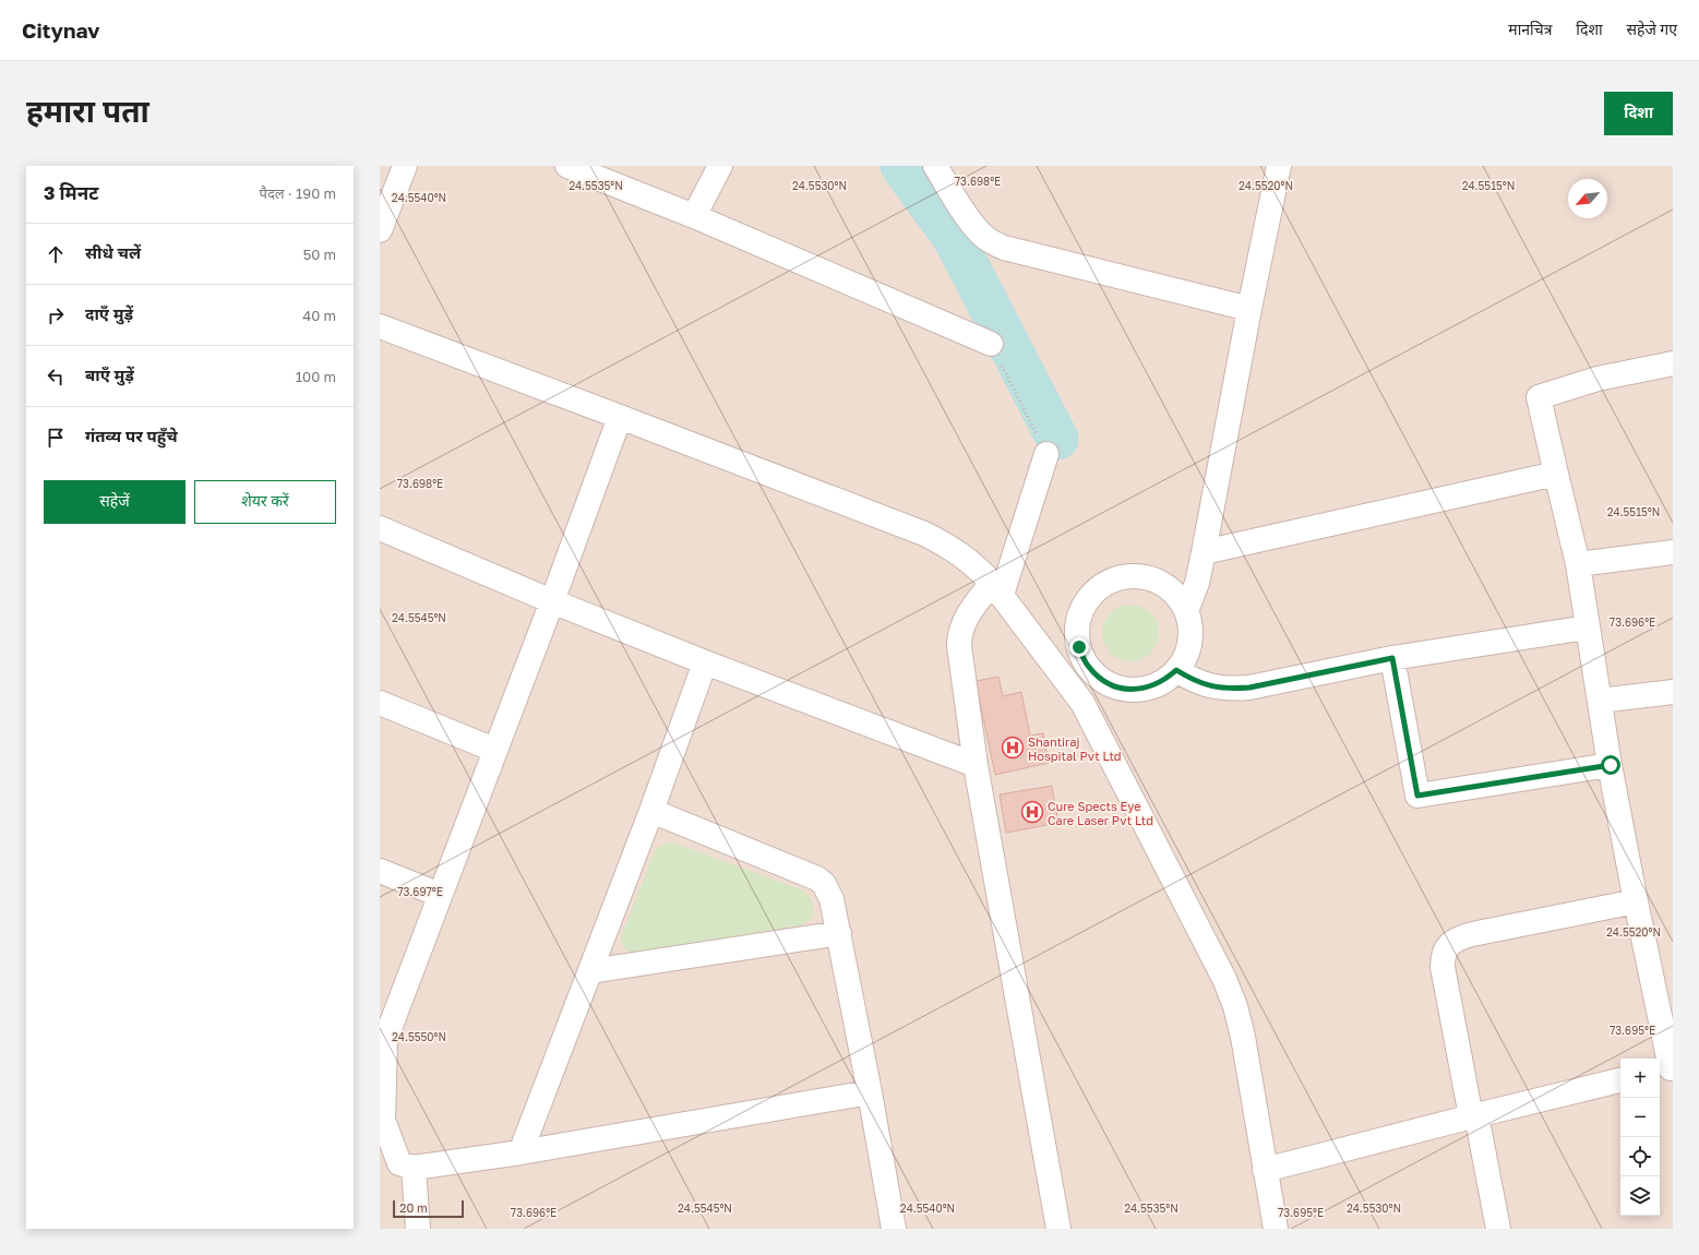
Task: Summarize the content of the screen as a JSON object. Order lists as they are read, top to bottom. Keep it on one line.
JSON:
{"places":{"hospital":["Shantiraj Hospital Pvt Ltd","Cure Spects Eye Care Laser Pvt Ltd"]},"scale_bar":"20 m","north":"bottom left","page":{"header":"Citynav","nav":["मानचित्र","दिशा","सहेजे गए"],"buttons":["दिशा",["सहेजें","शेयर करें"]],"title":"हमारा पता","heading":["3 मिनट","पैदल · 190 m"],"list":[["सीधे चलें","50 m"],["दाएँ मुड़ें","40 m"],["बाएँ मुड़ें","100 m"],"गंतव्य पर पहुँचे"],"map_buttons":["+","−"],"scale":"20 m"},"coordinates":["73.698°E","24.5535°N","24.5530°N","24.5520°N","24.5515°N","24.5540°N","24.5545°N","73.696°E","73.697°E","73.695°E","24.5550°N"]}
